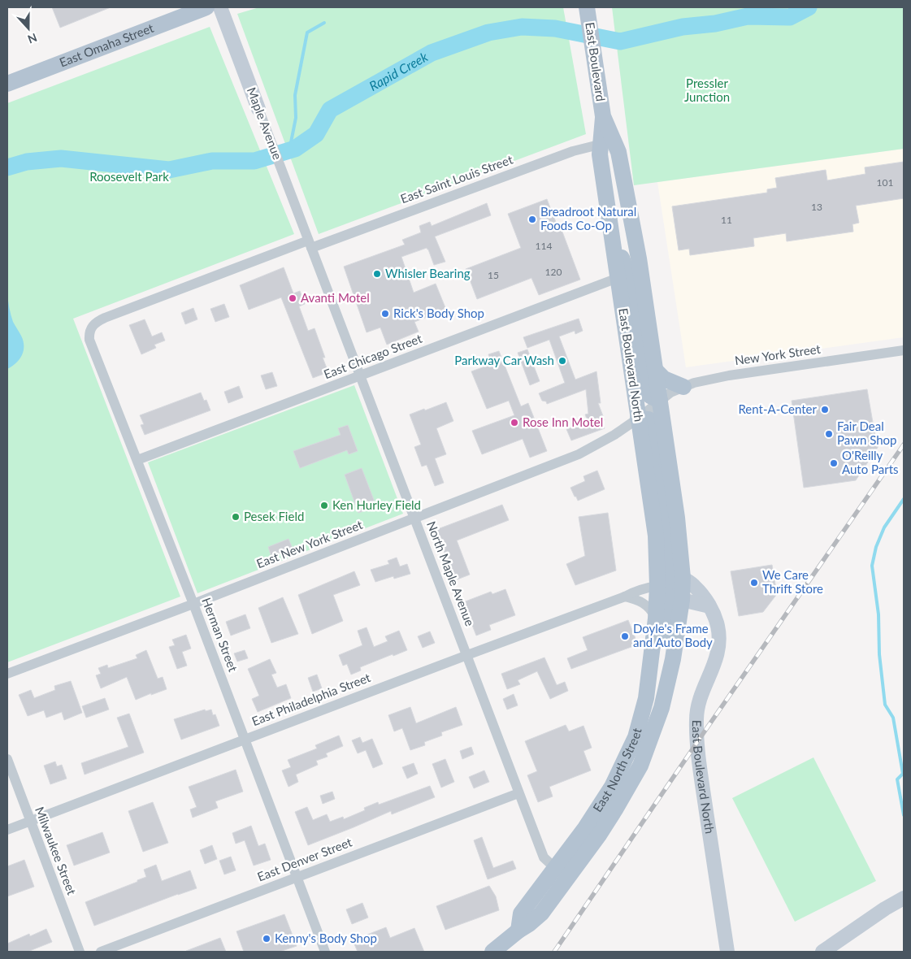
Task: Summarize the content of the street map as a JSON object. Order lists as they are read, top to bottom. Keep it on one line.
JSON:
{"streets":{"main road":["East Omaha Street","East Boulevard","East Boulevard North","East North Street"],"street":["Maple Avenue","East Saint Louis Street","New York Street","East Chicago Street","East New York Street","North Maple Avenue","Herman Street","East Philadelphia Street","Milwaukee Street","East Denver Street"]},"crossings":[["East Boulevard","East Saint Louis Street"],["East Boulevard","East Boulevard North"],["Maple Avenue","East Saint Louis Street"],["Maple Avenue","North Maple Avenue"],["East Saint Louis Street","East Boulevard North"],["East Saint Louis Street","North Maple Avenue"],["East Saint Louis Street","Herman Street"],["New York Street","East Boulevard North"],["New York Street","East New York Street"],["East Chicago Street","East Boulevard North"],["East Chicago Street","North Maple Avenue"],["East Chicago Street","Herman Street"],["East Boulevard North","East New York Street"],["East Boulevard North","East Philadelphia Street"],["East Boulevard North","East North Street"],["East New York Street","North Maple Avenue"],["East New York Street","Herman Street"],["North Maple Avenue","East Philadelphia Street"],["North Maple Avenue","East North Street"],["North Maple Avenue","East Denver Street"],["Herman Street","East Philadelphia Street"],["Herman Street","East Denver Street"],["East Philadelphia Street","East North Street"],["East Philadelphia Street","Milwaukee Street"]],"water":["Rapid Creek"],"parks":["Pressler Junction","Roosevelt Park"],"places":["Breadroot Natural Foods Co-Op","Whisler Bearing","Avanti Motel","Rick's Body Shop","Parkway Car Wash","Rent-A-Center","Rose Inn Motel","Fair Deal Pawn Shop","O'Reilly Auto Parts","Ken Hurley Field","Pesek Field","We Care Thrift Store","Doyle's Frame and Auto Body","Kenny's Body Shop"],"house_numbers":["101","13","11","114","120","15"],"north":"bottom"}
